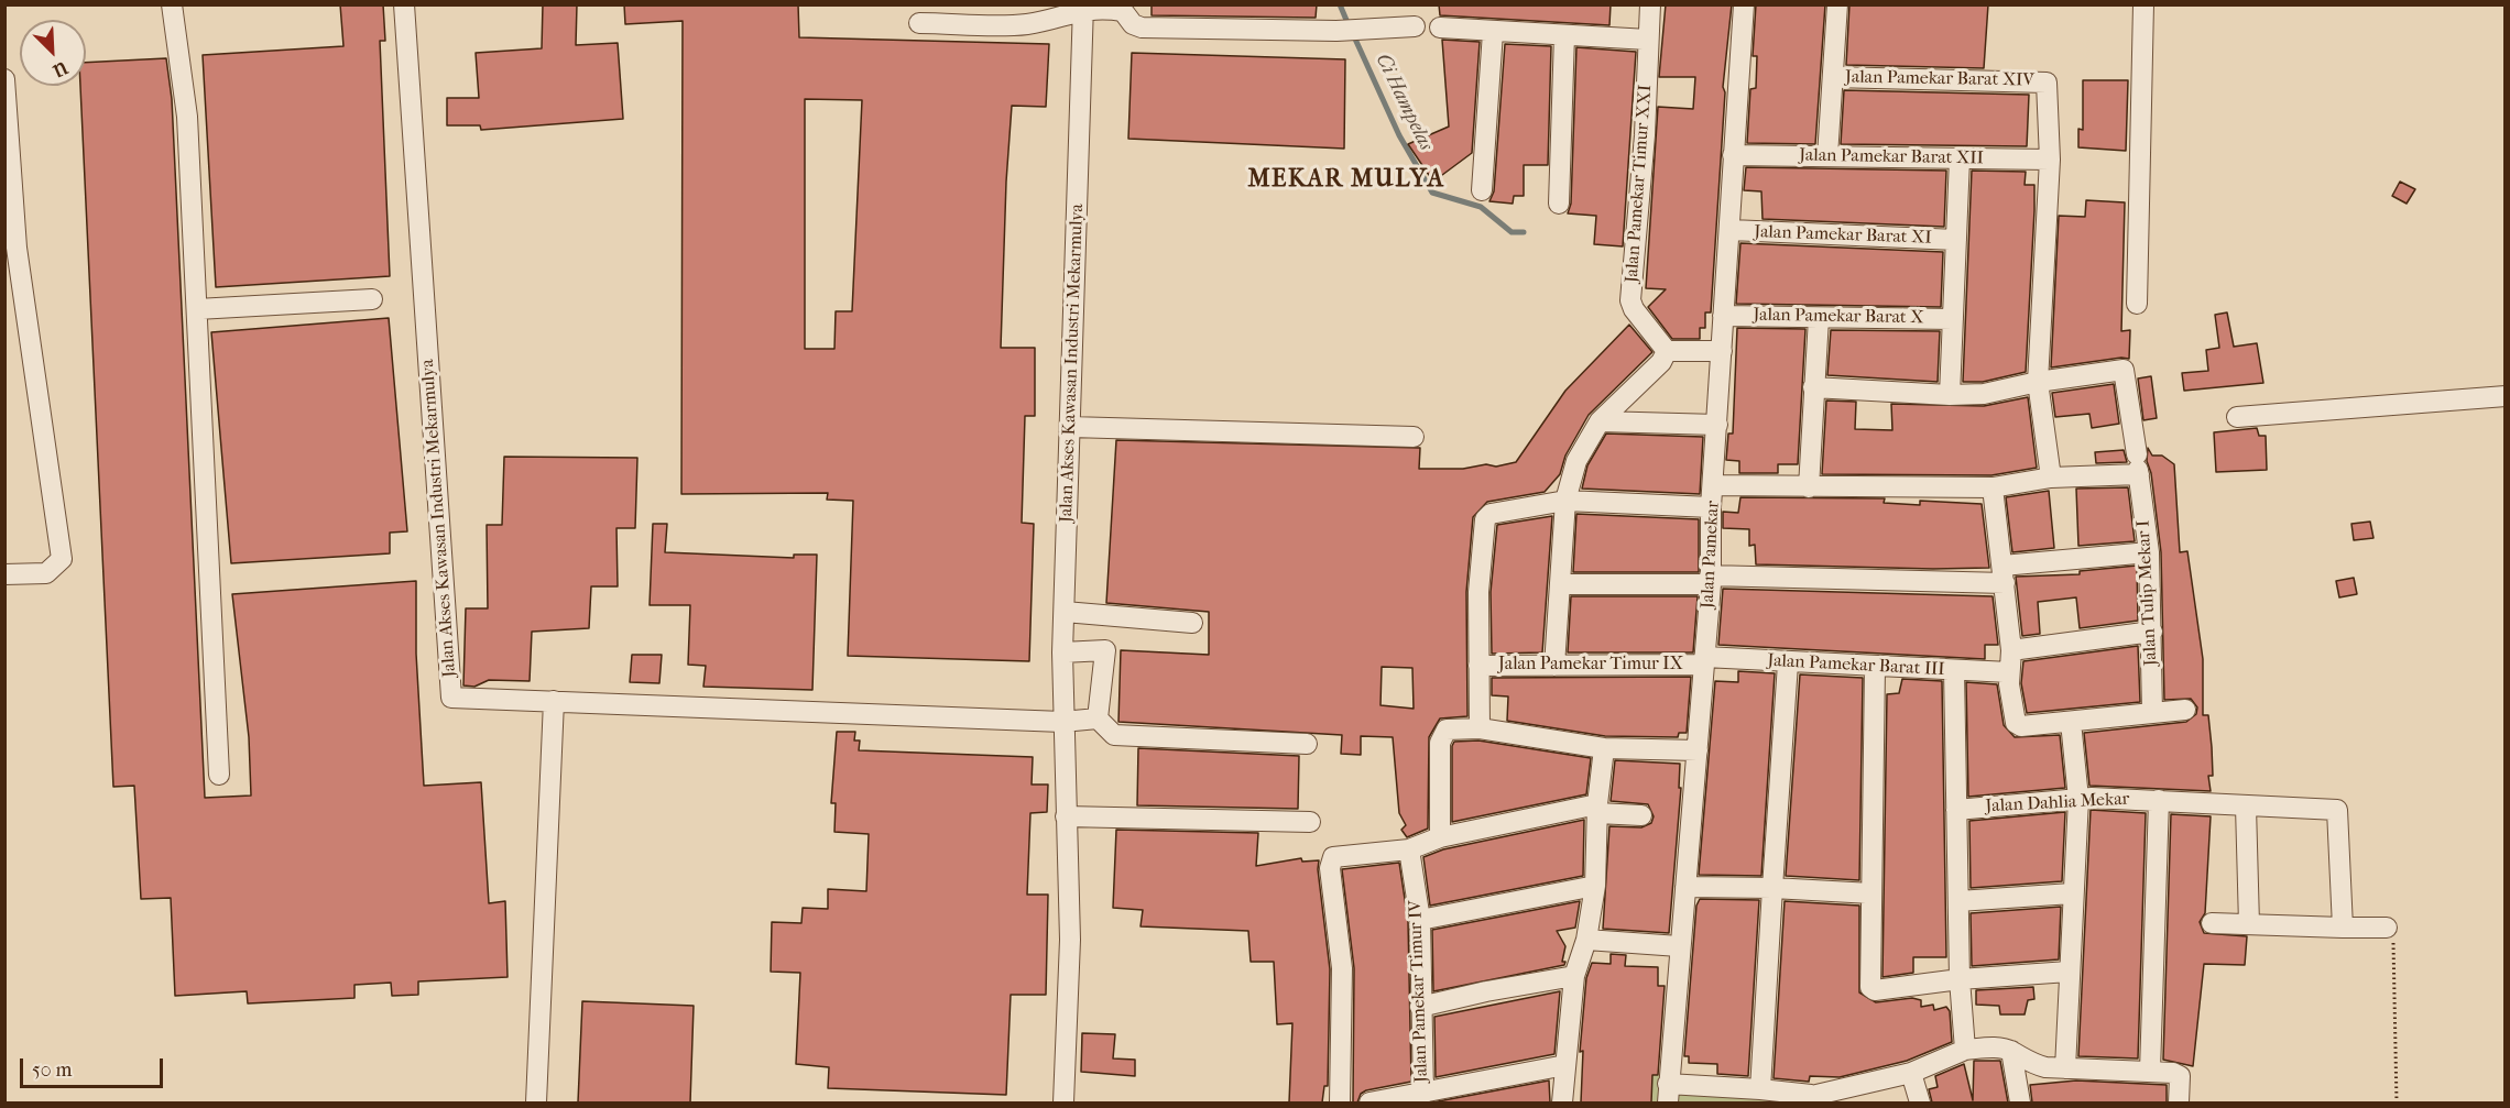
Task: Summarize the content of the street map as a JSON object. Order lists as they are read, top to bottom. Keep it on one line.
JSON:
{"streets":{"street":["Jalan Pamekar Barat XIV","Jalan Pamekar Barat XII","Jalan Pamekar Timur XXI","Jalan Pamekar Barat XI","Jalan Pamekar Barat X","Jalan Akses Kawasan Industri Mekarmulya","Jalan Pamekar","Jalan Tulip Mekar I","Jalan Pamekar Timur IX","Jalan Pamekar Barat III","Jalan Dahlia Mekar","Jalan Pamekar Timur IV"]},"crossings":[["Jalan Pamekar Barat XIV","Jalan Pamekar Barat XII"],["Jalan Pamekar Barat XII","Jalan Pamekar"],["Jalan Pamekar Barat XI","Jalan Pamekar"],["Jalan Pamekar Barat X","Jalan Pamekar"],["Jalan Pamekar","Jalan Pamekar Timur IX"],["Jalan Pamekar","Jalan Pamekar Barat III"],["Jalan Pamekar Timur IX","Jalan Pamekar Barat III"]],"districts":["MEKAR MULYA"],"water":["Ci Hampelas"],"scale_bar":"50 m","north":"bottom right"}
